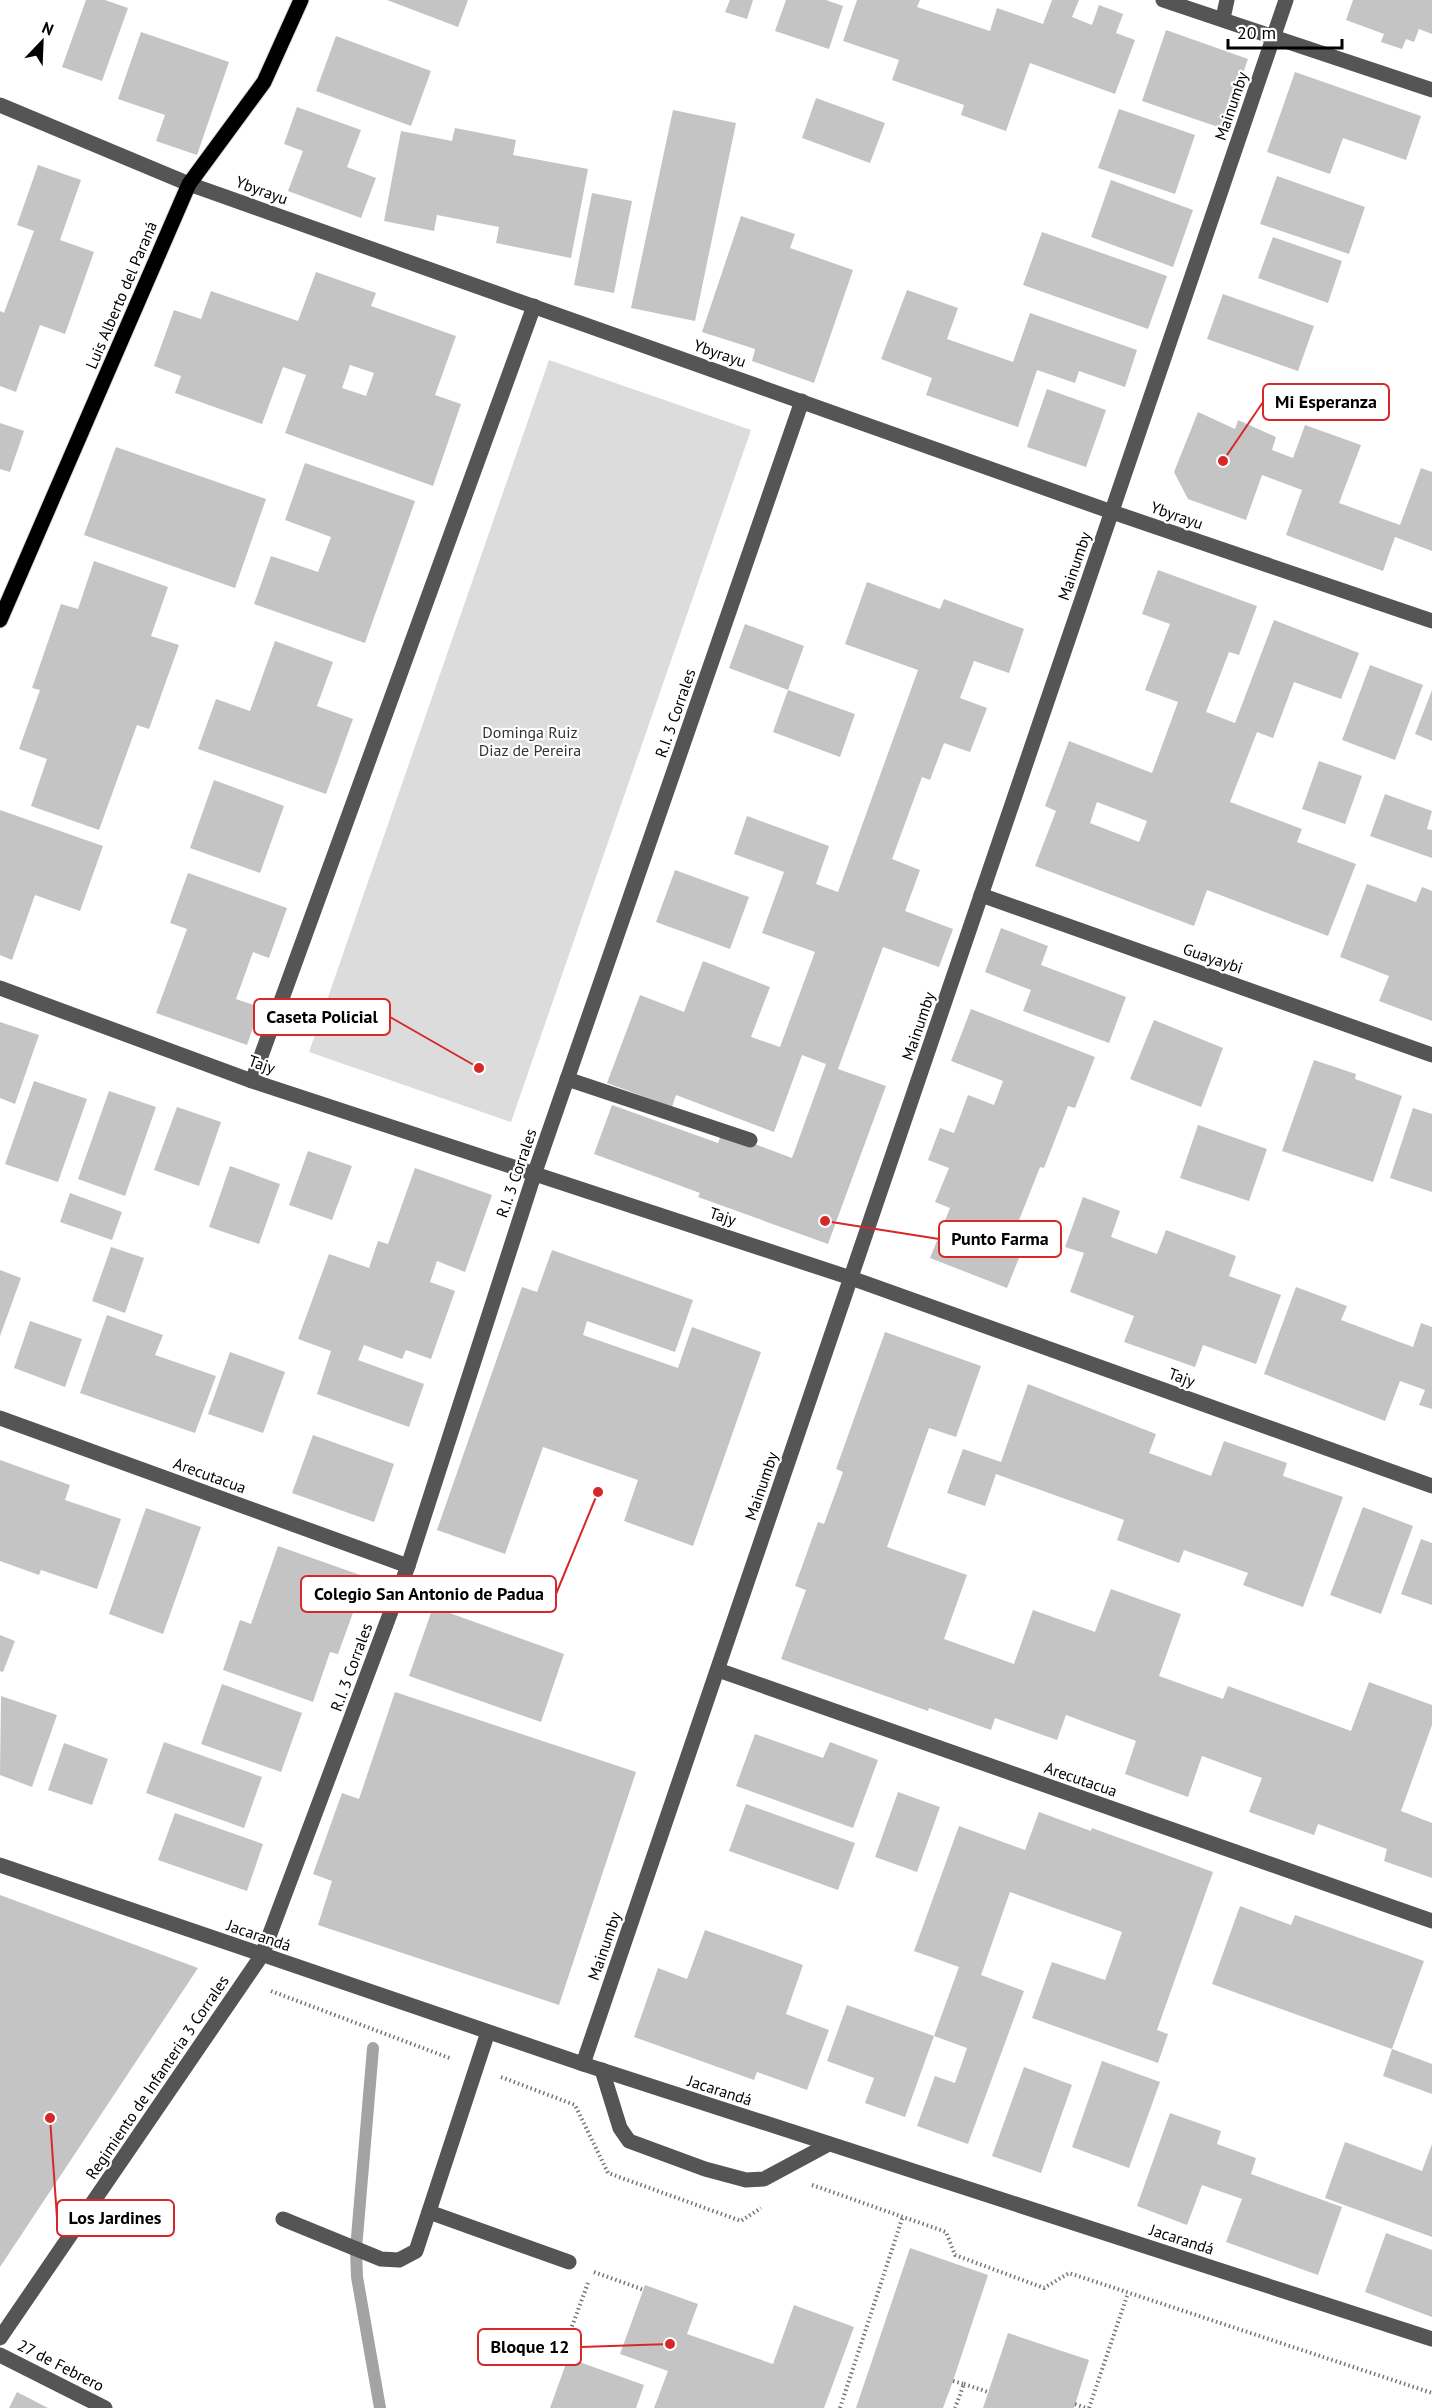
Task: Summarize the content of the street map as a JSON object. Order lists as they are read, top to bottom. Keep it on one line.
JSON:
{"streets":{"main road":["Luis Alberto del Paraná"],"street":["Mainumby","Ybyrayu","R.I. 3 Corrales","Guayaybi","Tajy","Arecutacua","Jacarandá","Regimiento de Infanteria 3 Corrales","27 de Febrero"]},"crossings":[["Mainumby","Ybyrayu"],["Mainumby","Guayaybi"],["Mainumby","Tajy"],["Mainumby","Arecutacua"],["Mainumby","Jacarandá"],["Ybyrayu","Luis Alberto del Paraná"],["Ybyrayu","R.I. 3 Corrales"],["R.I. 3 Corrales","Tajy"],["R.I. 3 Corrales","Arecutacua"],["R.I. 3 Corrales","Jacarandá"],["R.I. 3 Corrales","Regimiento de Infanteria 3 Corrales"],["Jacarandá","Regimiento de Infanteria 3 Corrales"]],"parks":["Dominga Ruiz Diaz de Pereira"],"places":["Mi Esperanza","Caseta Policial","Punto Farma","Colegio San Antonio de Padua","Los Jardines","Bloque 12"],"scale_bar":"20 m","north":"top right"}
